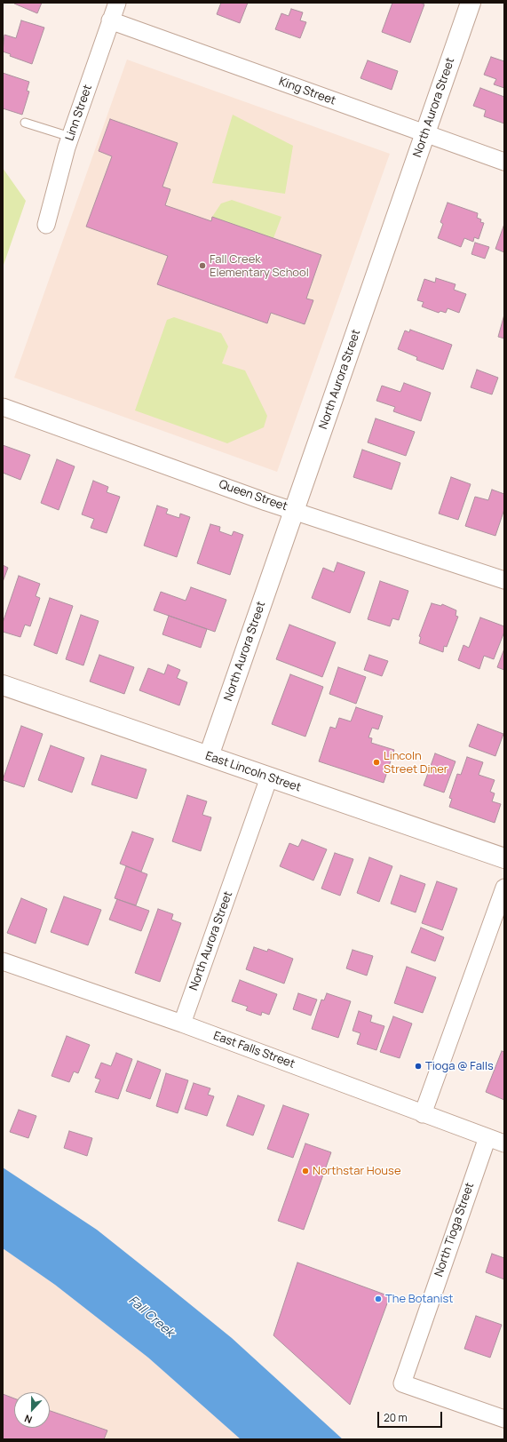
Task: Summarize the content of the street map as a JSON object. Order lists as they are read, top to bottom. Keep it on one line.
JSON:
{"streets":{"street":["King Street","North Aurora Street","Linn Street","Queen Street","East Lincoln Street","East Falls Street","North Tioga Street"]},"crossings":[["King Street","North Aurora Street"],["King Street","Linn Street"],["North Aurora Street","Queen Street"],["North Aurora Street","East Lincoln Street"],["North Aurora Street","East Falls Street"],["East Falls Street","North Tioga Street"]],"water":["Fall Creek"],"places":["Fall Creek Elementary School","Lincoln Street Diner","Tioga @ Falls","Northstar House","The Botanist"],"scale_bar":"20 m","north":"bottom"}
